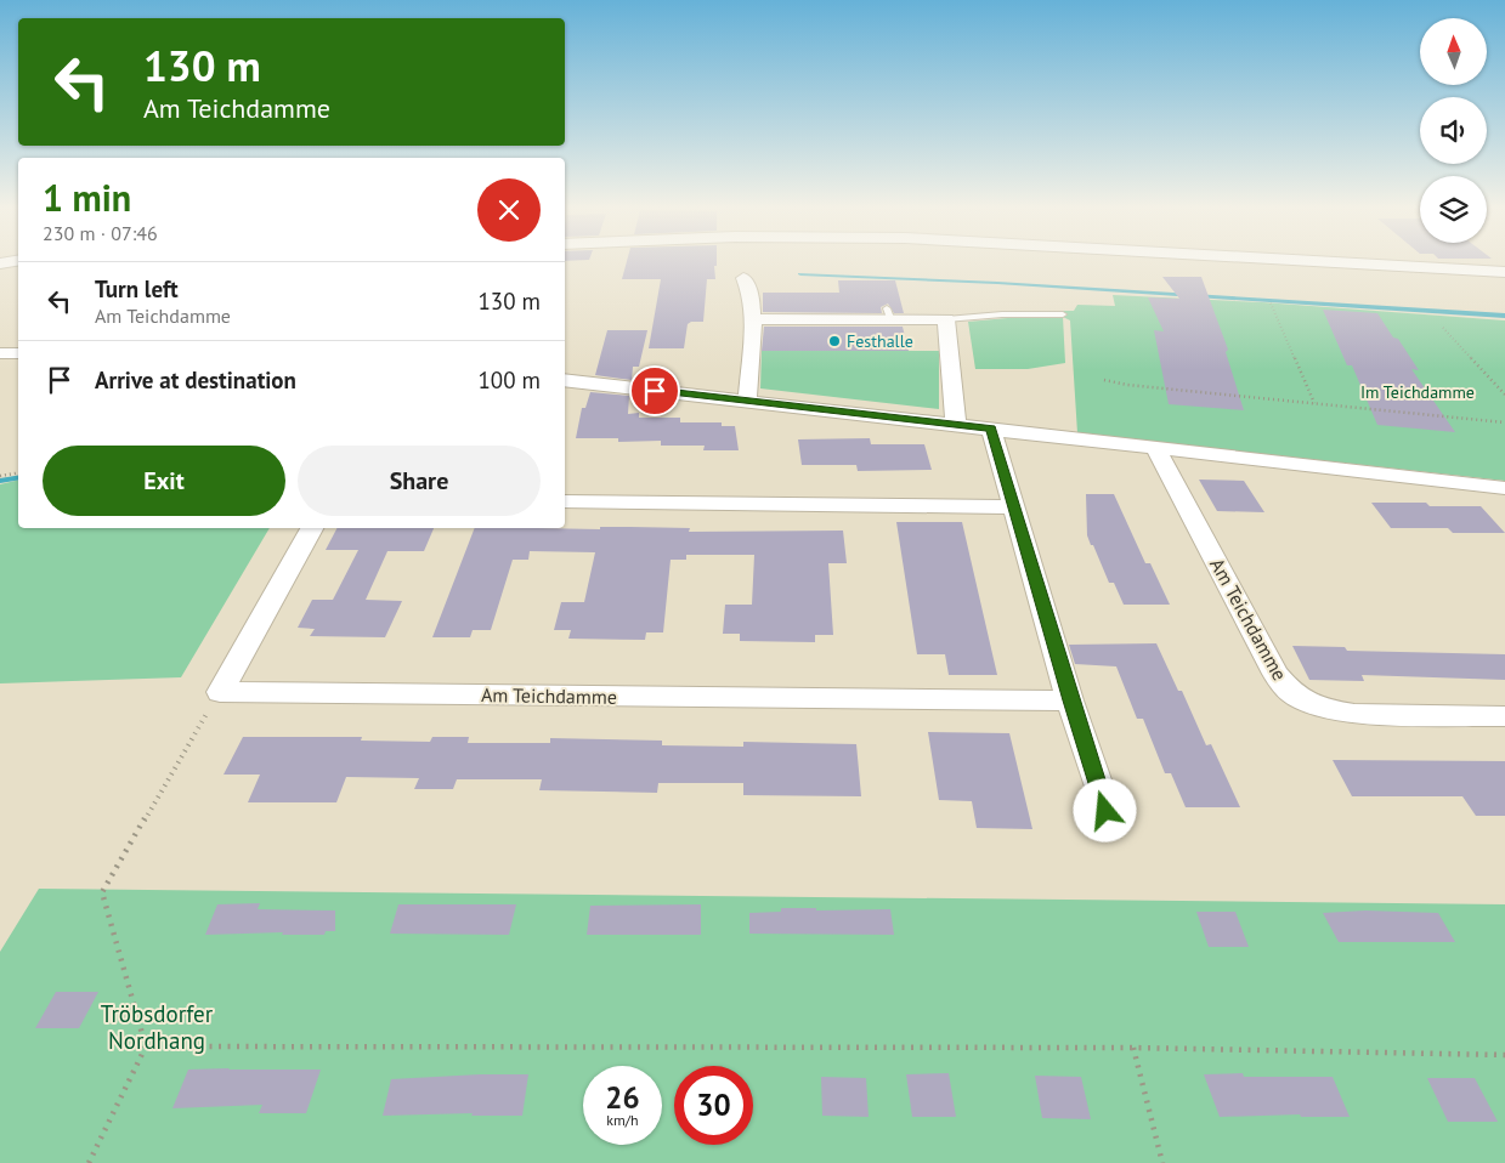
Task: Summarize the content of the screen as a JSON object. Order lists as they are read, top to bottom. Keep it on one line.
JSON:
{"streets":{"street":["Am Teichdamme"]},"parks":["Im Teichdamme","Tröbsdorfer Nordhang"],"places":["Festhalle"],"north":"top","page":{"turn":["130 m","Am Teichdamme"],"heading":["1 min","230 m · 07:46"],"list":[{"name":"Turn left","note":"Am Teichdamme","value":"130 m"},{"name":"Arrive at destination","value":"100 m"}],"buttons":["Exit","Share"],"speed":"26 km/h","limit":"30"}}
